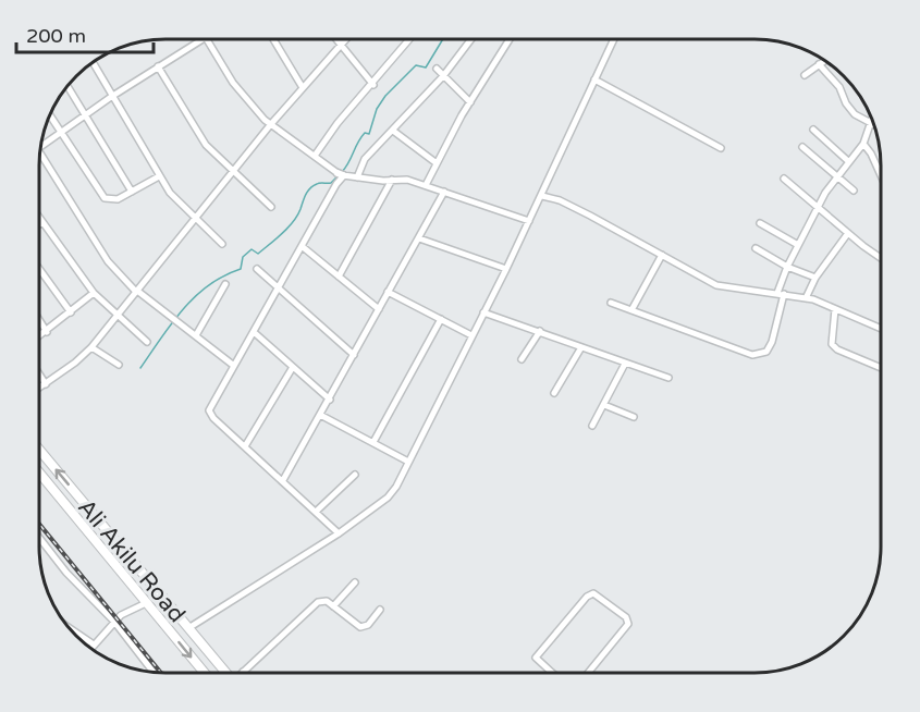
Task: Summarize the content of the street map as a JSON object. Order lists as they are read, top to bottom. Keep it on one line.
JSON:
{"streets":{"main road":["Ali Akilu Road"]},"scale_bar":"200 m"}
